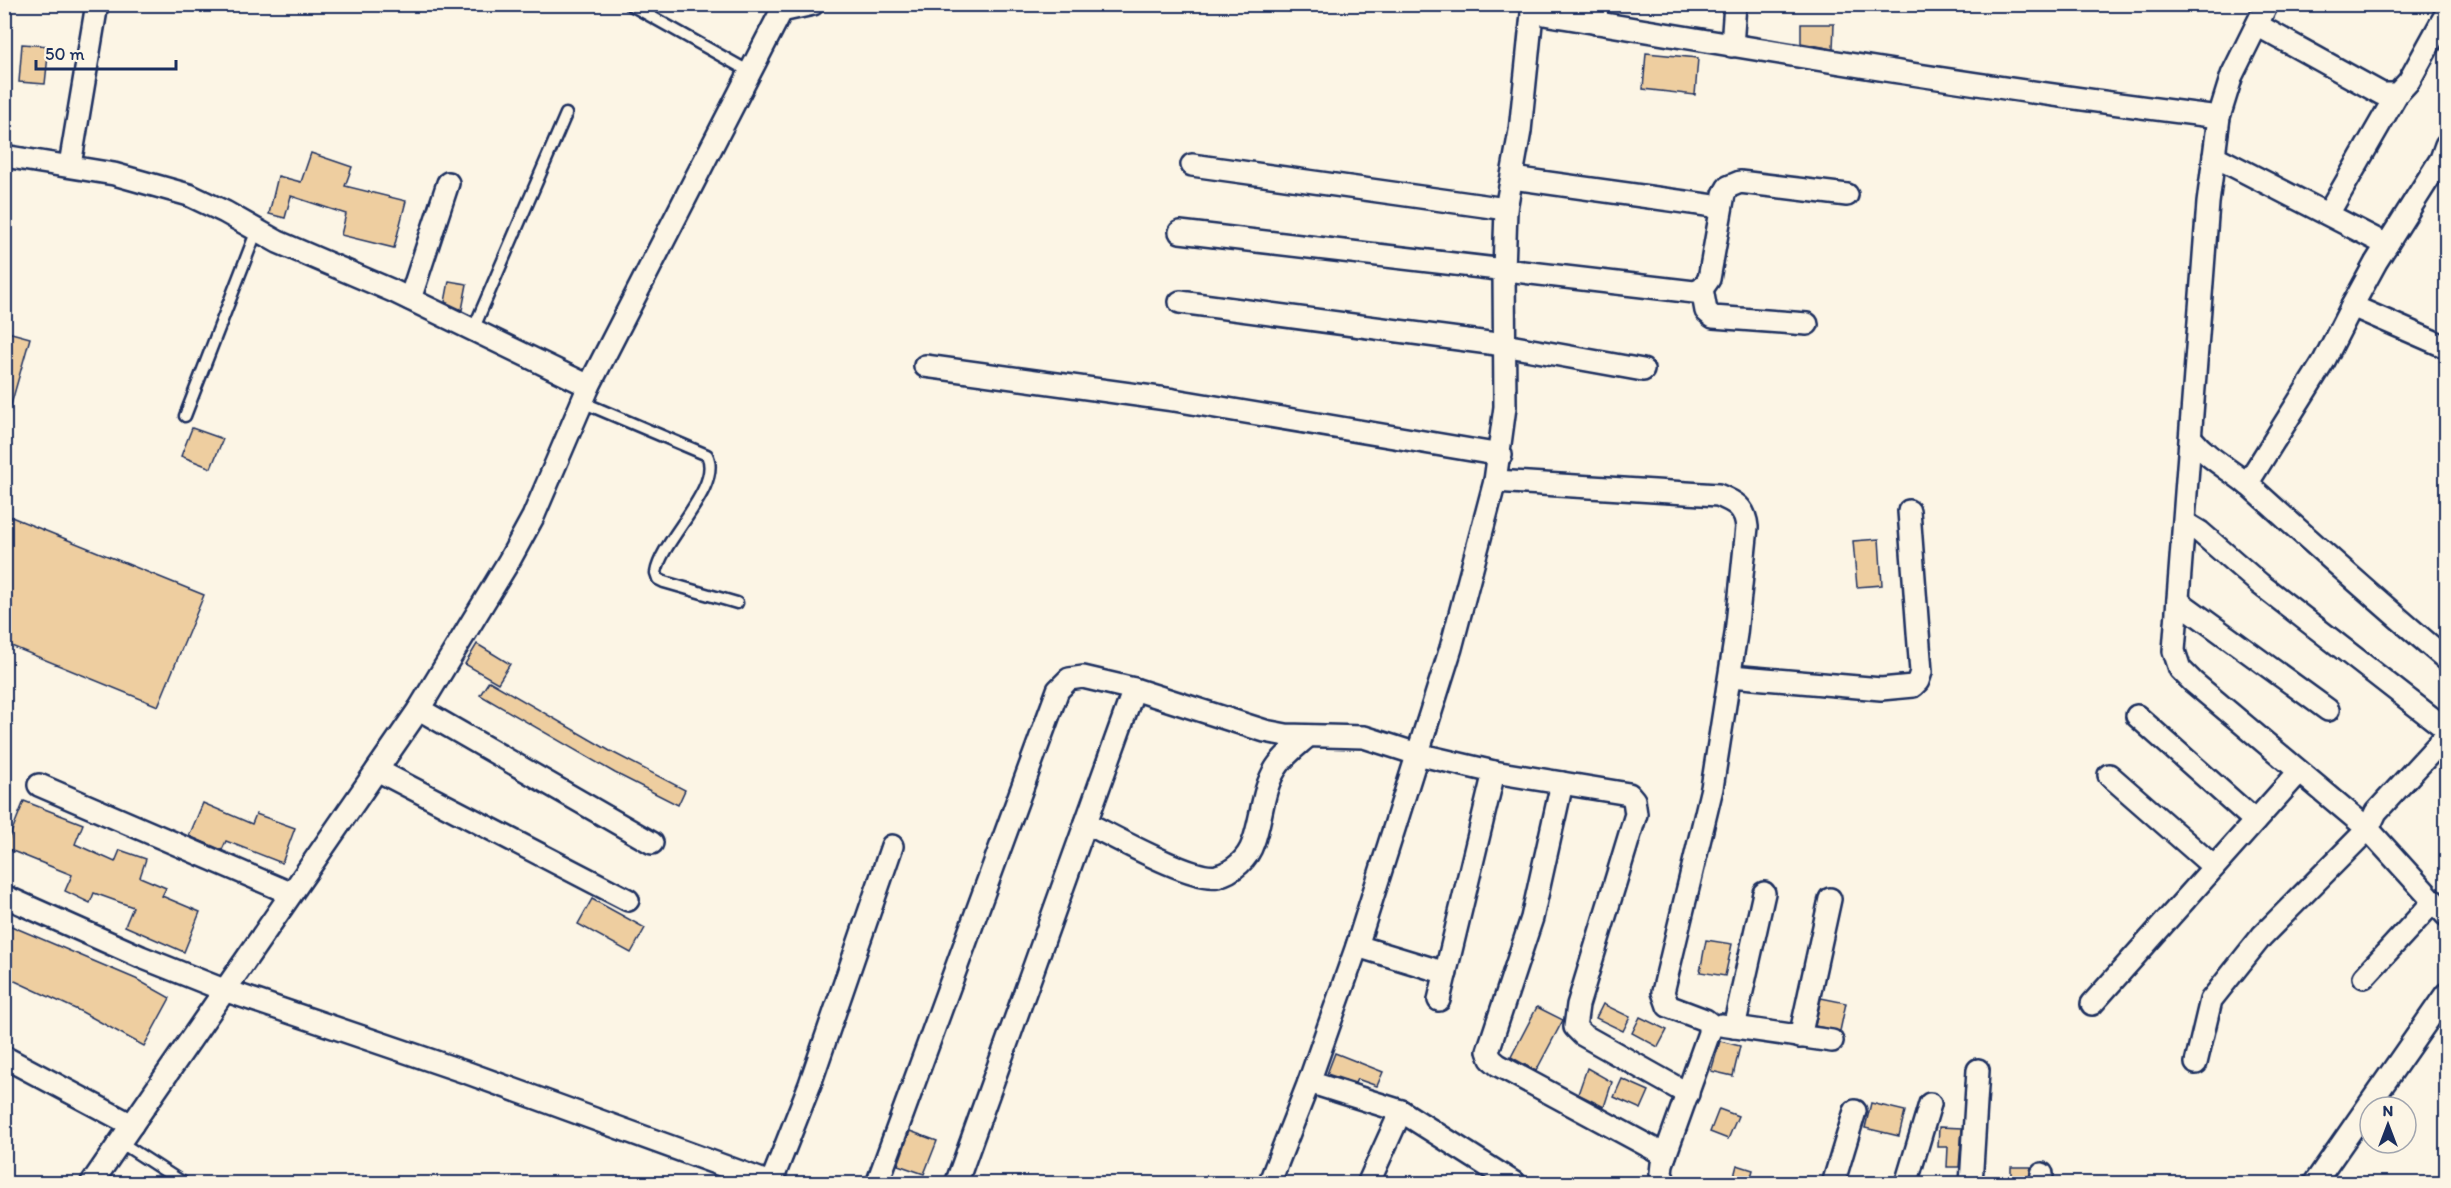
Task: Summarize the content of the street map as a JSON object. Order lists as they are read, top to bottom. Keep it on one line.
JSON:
{"scale_bar":"50 m","north":"top"}
